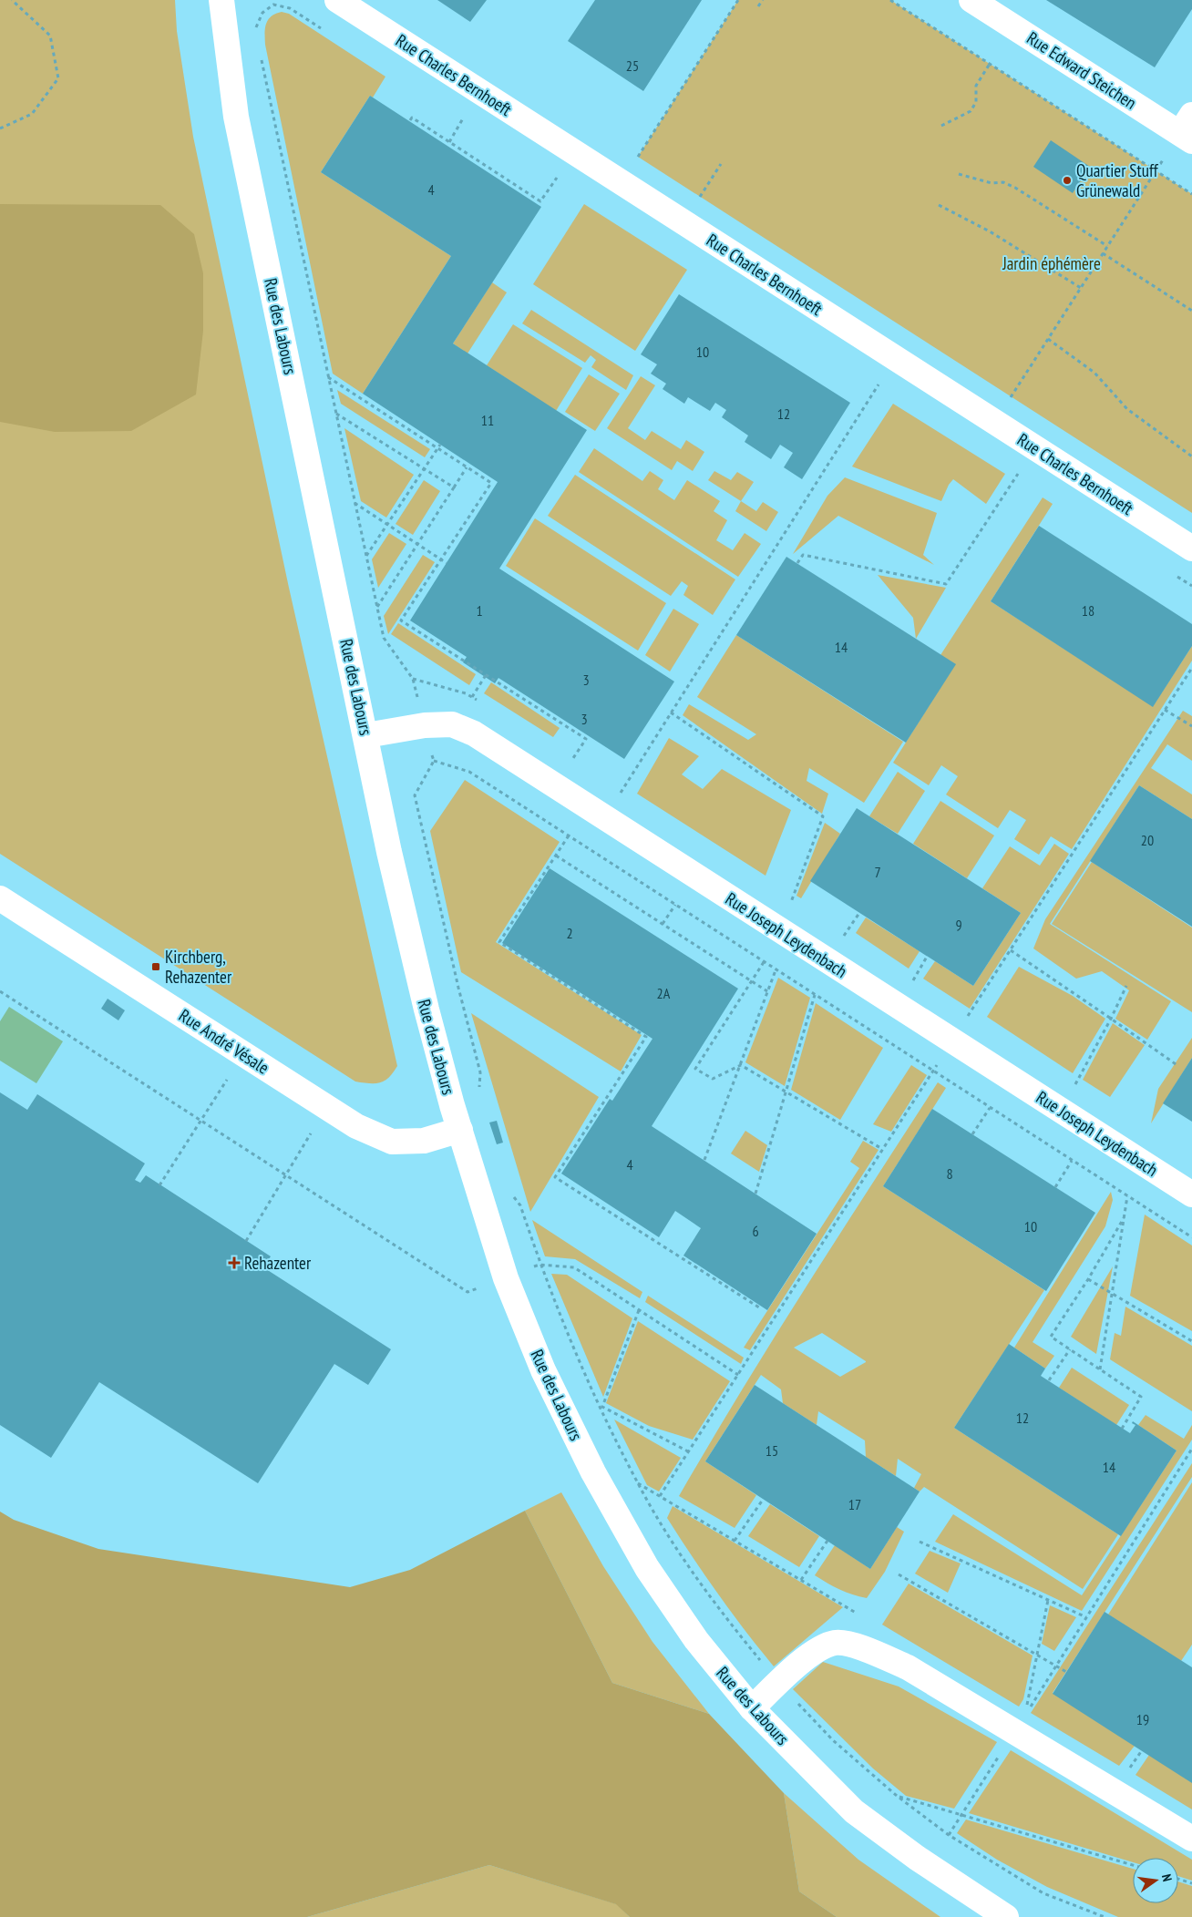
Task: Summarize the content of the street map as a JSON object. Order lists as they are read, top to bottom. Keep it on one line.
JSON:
{"streets":{"street":["Rue Edward Steichen","Rue Charles Bernhoeft","Rue des Labours","Rue Joseph Leydenbach","Rue André Vésale"]},"crossings":[["Rue des Labours","Rue Joseph Leydenbach"],["Rue des Labours","Rue André Vésale"]],"parks":["Jardin éphémère"],"places":{"other":["Quartier Stuff Grünewald"],"transit":["Kirchberg, Rehazenter"],"health":["Rehazenter"]},"house_numbers":["25","4","10","12","11","1","18","14","3","3","20","7","9","2","2A","4","8","10","6","12","15","14","17","19"],"north":"right"}
